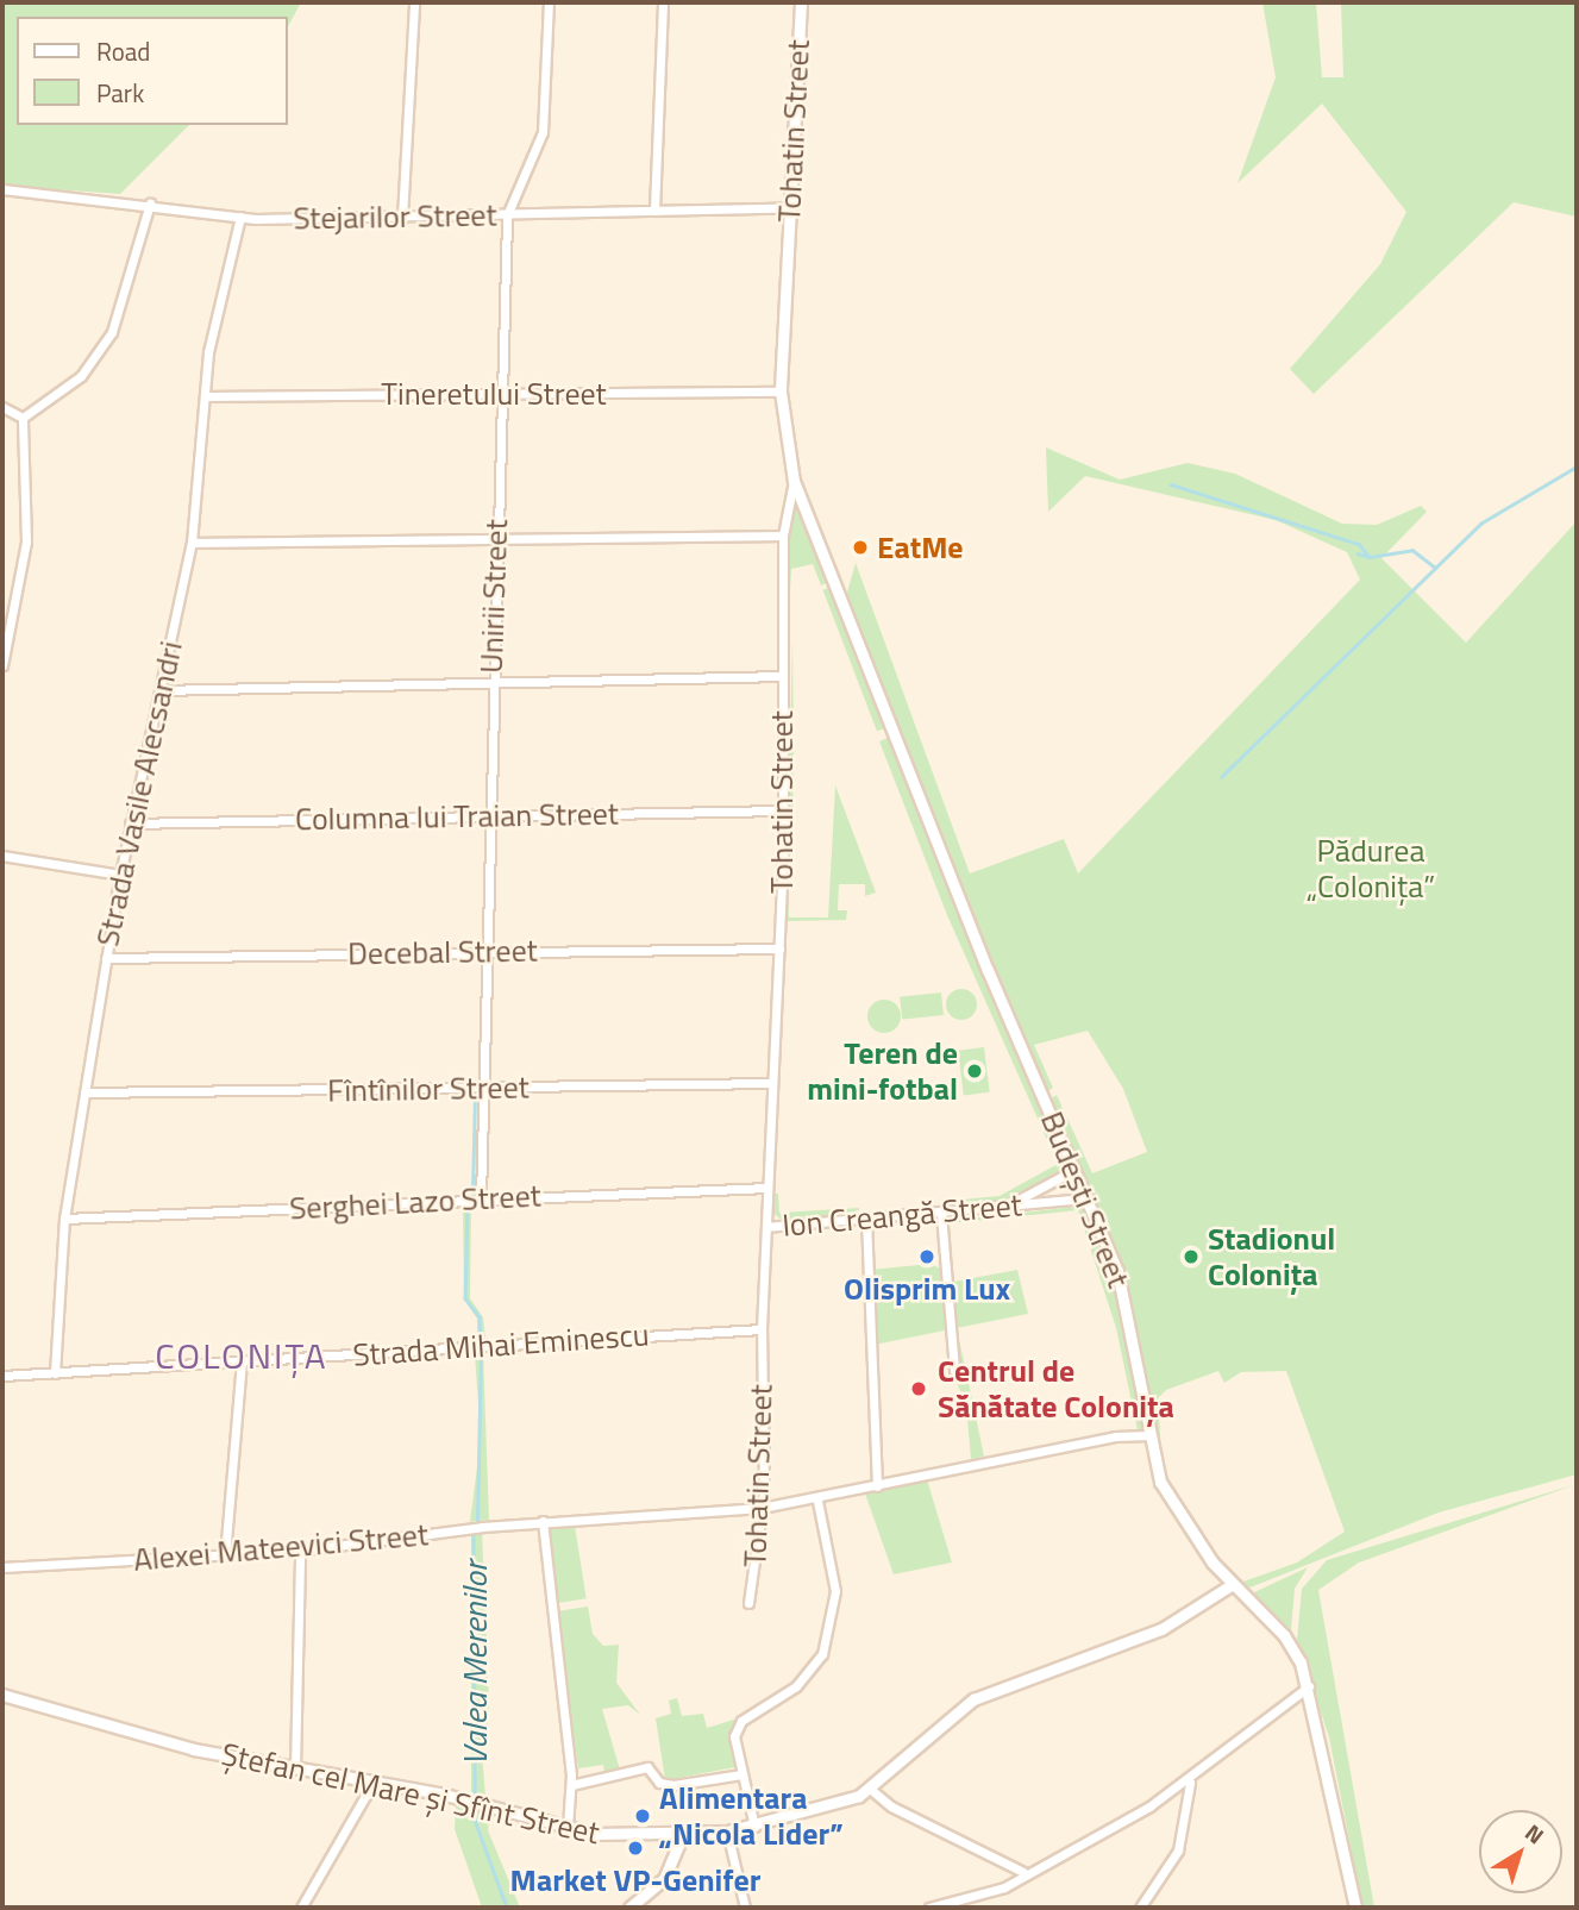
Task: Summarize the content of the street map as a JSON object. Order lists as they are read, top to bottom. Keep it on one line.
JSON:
{"streets":{"street":["Tohatin Street","Stejarilor Street","Tineretului Street","Unirii Street","Strada Vasile Alecsandri","Columna lui Traian Street","Decebal Street","Fîntînilor Street","Budești Street","Serghei Lazo Street","Ion Creangă Street","Strada Mihai Eminescu","Alexei Mateevici Street","Ștefan cel Mare și Sfînt Street"]},"crossings":[["Tohatin Street","Stejarilor Street"],["Tohatin Street","Tineretului Street"],["Tohatin Street","Columna lui Traian Street"],["Tohatin Street","Decebal Street"],["Tohatin Street","Fîntînilor Street"],["Tohatin Street","Budești Street"],["Tohatin Street","Serghei Lazo Street"],["Tohatin Street","Ion Creangă Street"],["Tohatin Street","Strada Mihai Eminescu"],["Tohatin Street","Alexei Mateevici Street"],["Stejarilor Street","Unirii Street"],["Stejarilor Street","Strada Vasile Alecsandri"],["Tineretului Street","Unirii Street"],["Tineretului Street","Strada Vasile Alecsandri"],["Unirii Street","Columna lui Traian Street"],["Unirii Street","Decebal Street"],["Unirii Street","Fîntînilor Street"],["Unirii Street","Serghei Lazo Street"],["Strada Vasile Alecsandri","Columna lui Traian Street"],["Strada Vasile Alecsandri","Decebal Street"],["Strada Vasile Alecsandri","Fîntînilor Street"],["Strada Vasile Alecsandri","Serghei Lazo Street"],["Strada Vasile Alecsandri","Strada Mihai Eminescu"],["Budești Street","Ion Creangă Street"],["Budești Street","Alexei Mateevici Street"],["Budești Street","Ștefan cel Mare și Sfînt Street"]],"districts":["COLONIȚA"],"water":["Valea Merenilor"],"parks":["Pădurea „Colonița”"],"places":["EatMe","Teren de mini-fotbal","Olisprim Lux","Stadionul Colonița","Centrul de Sănătate Colonița","Alimentara „Nicola Lider”","Market VP-Genifer"],"legend":["Road","Park"],"north":"top right"}
